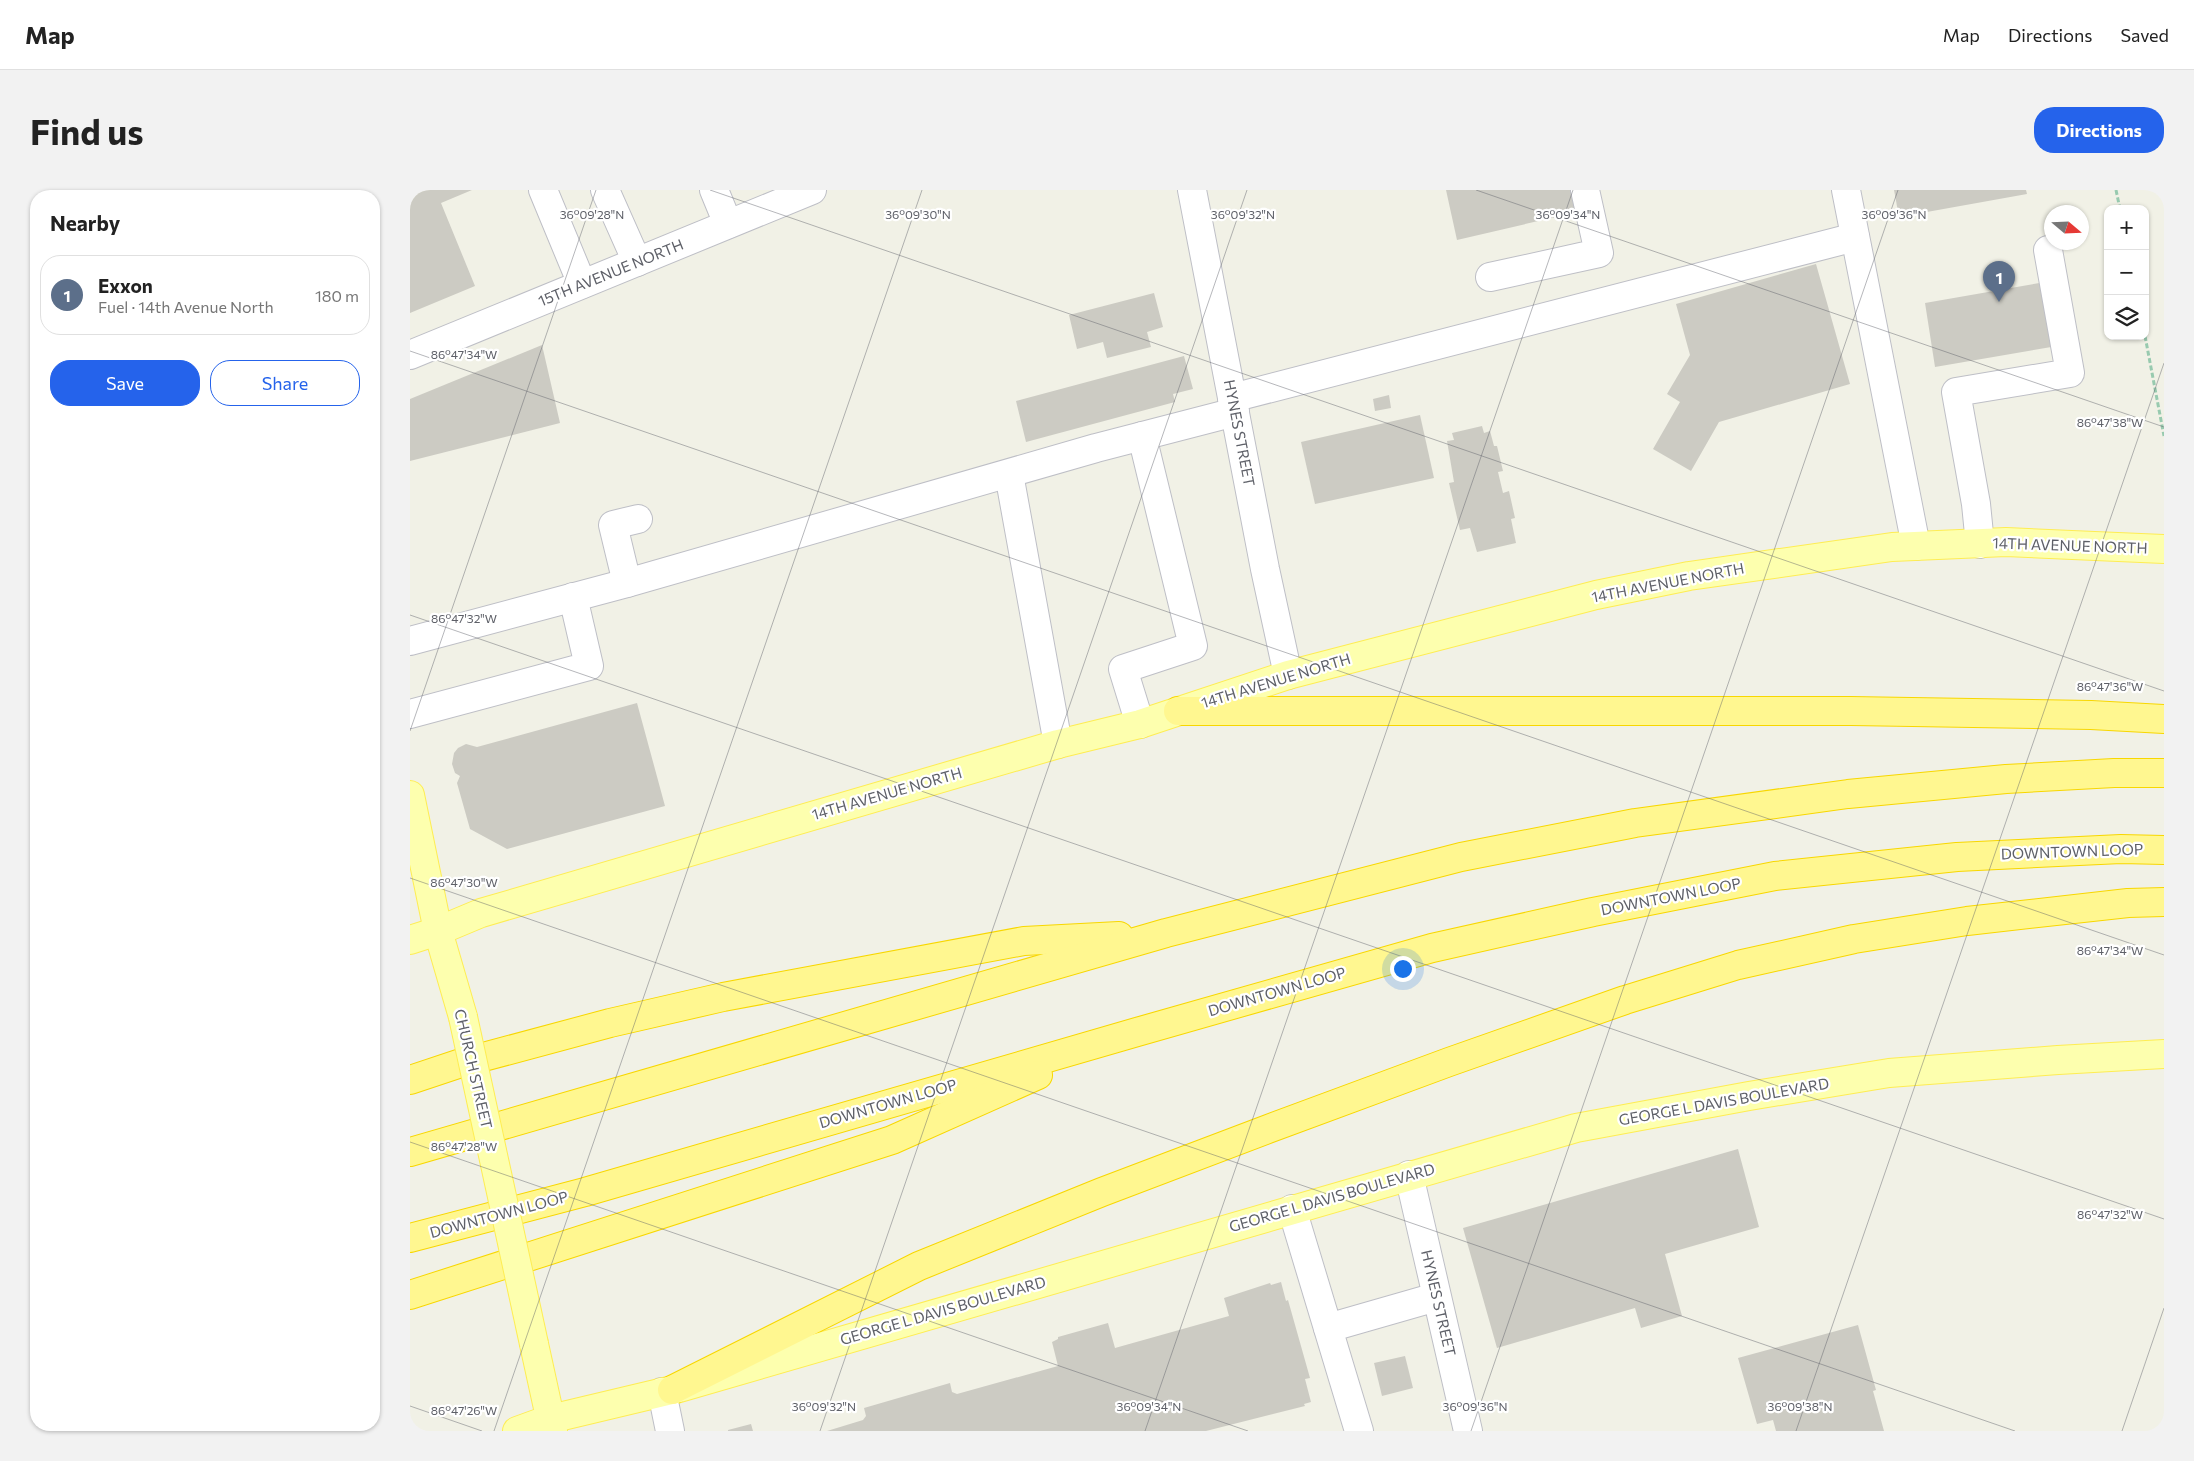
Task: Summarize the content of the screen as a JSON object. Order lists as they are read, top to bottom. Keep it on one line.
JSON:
{"streets":{"highway":["DOWNTOWN LOOP"],"main road":["14TH AVENUE NORTH","CHURCH STREET","GEORGE L DAVIS BOULEVARD"],"street":["15TH AVENUE NORTH","HYNES STREET"]},"crossings":[["HYNES STREET","14TH AVENUE NORTH"],["HYNES STREET","GEORGE L DAVIS BOULEVARD"],["14TH AVENUE NORTH","CHURCH STREET"],["CHURCH STREET","GEORGE L DAVIS BOULEVARD"]],"north":"right","page":{"header":"Map","nav":["Map","Directions","Saved"],"buttons":["Directions",["Save","Share"]],"title":"Find us","heading":"Nearby","map_buttons":["+","−"],"list":[{"mark":"1","name":"Exxon","note":"Fuel · 14th Avenue North","value":"180 m"}],"pins":"1"},"coordinates":["36°09'28\"N","36°09'30\"N","36°09'32\"N","36°09'34\"N","36°09'36\"N","86°47'34\"W","86°47'38\"W","86°47'32\"W","86°47'36\"W","86°47'30\"W","86°47'28\"W","36°09'38\"N","86°47'26\"W"]}
